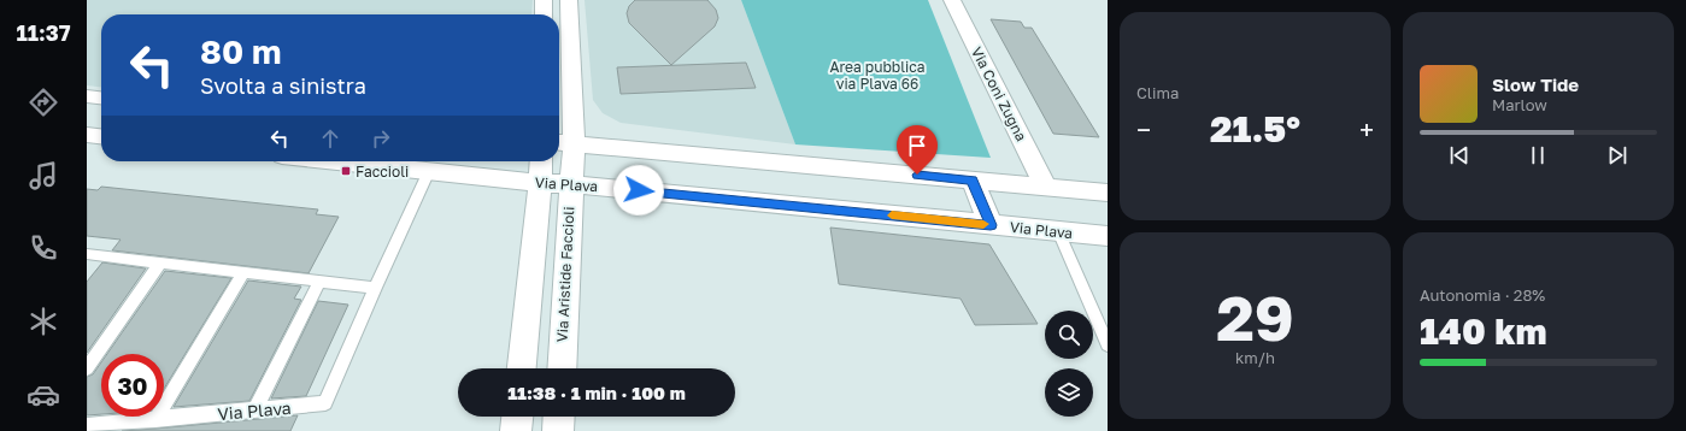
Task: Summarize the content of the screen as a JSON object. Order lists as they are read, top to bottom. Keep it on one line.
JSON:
{"streets":{"street":["Via Coni Zugna","Via Plava","Via Aristide Faccioli"]},"crossings":[["Via Plava","Via Aristide Faccioli"]],"parks":["Area pubblica via Plava 66"],"places":{"transit":["Faccioli"]},"page":{"tabs":"11:37","tile":["Clima",["29","km/h"],["Autonomia · 28%","140 km"]],"turn":["80 m","Svolta a sinistra"],"song":["Slow Tide","Marlow"],"heat":["−","21.5°","+"],"limit":"30","trip":"11:38 · 1 min · 100 m"}}
